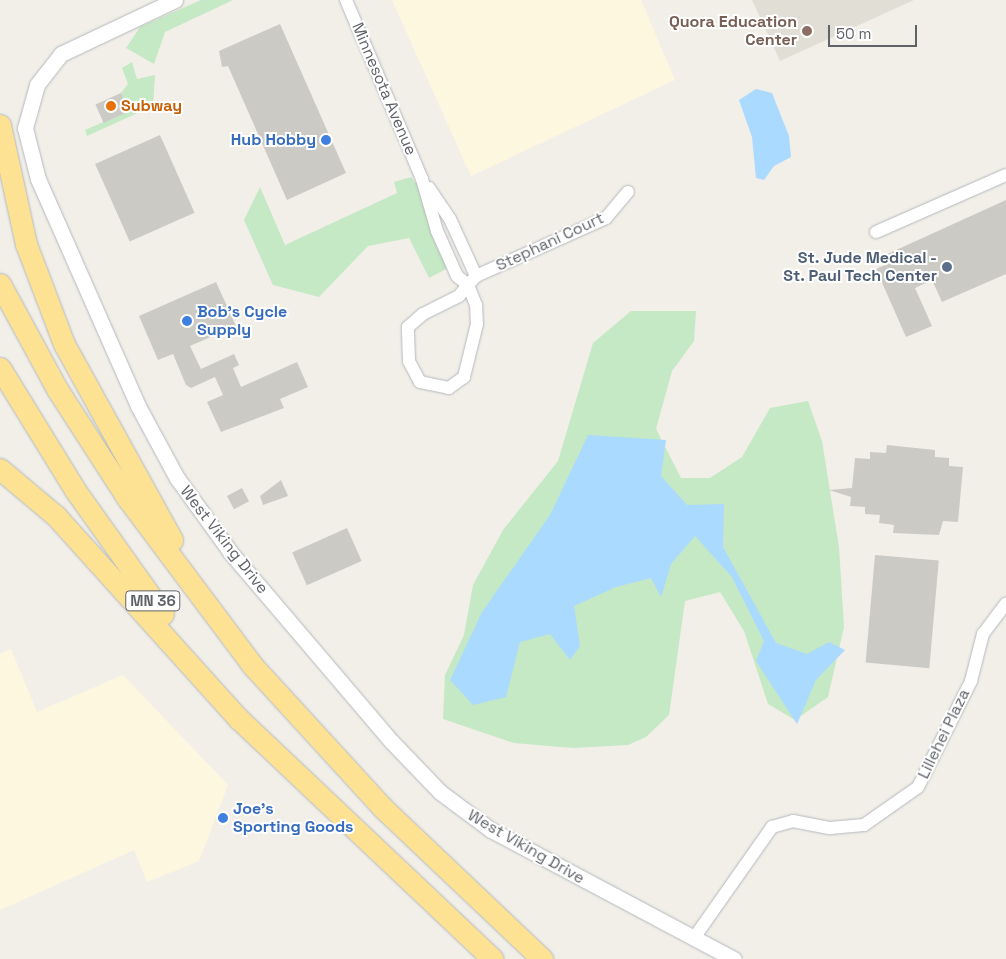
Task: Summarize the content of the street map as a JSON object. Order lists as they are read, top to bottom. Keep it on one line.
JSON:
{"streets":{"highway":["MN 36"],"street":["Minnesota Avenue","Stephani Court","West Viking Drive","Lillehei Plaza"]},"crossings":[["Minnesota Avenue","Stephani Court"],["West Viking Drive","Lillehei Plaza"]],"places":["Quora Education Center","Subway","Hub Hobby","St. Jude Medical - St. Paul Tech Center","Bob's Cycle Supply","Joe’s Sporting Goods"],"scale_bar":"50 m"}
